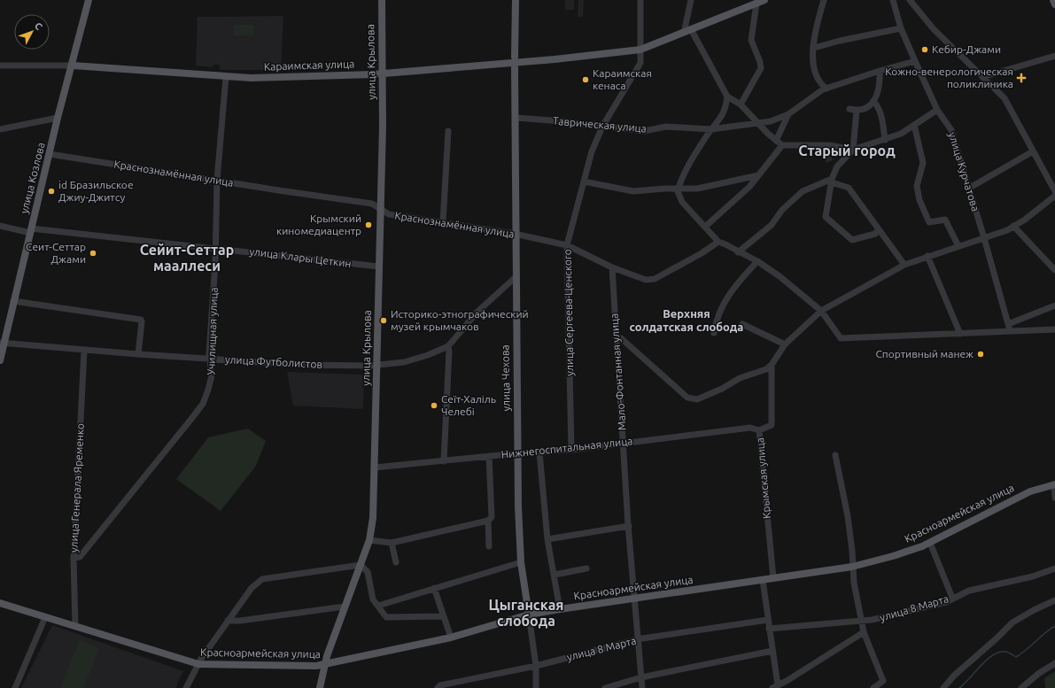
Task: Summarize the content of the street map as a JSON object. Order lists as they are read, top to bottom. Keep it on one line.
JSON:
{"streets":{"main road":["улица Крылова","Караимская улица","улица Козлова","улица Чехова","Красноармейская улица"],"street":["Таврическая улица","улица Курчатова","Краснознамённая улица","улица Клары Цеткин","улица Сергеева-Ценского","Училищная улица","улица Футболистов","Мало-Фонтанная улица","Нижнегоспитальная улица","Крымская улица","улица Генерала Яременко","улица 8 Марта"]},"crossings":[["улица Крылова","Караимская улица"],["улица Крылова","Краснознамённая улица"],["улица Крылова","улица Клары Цеткин"],["улица Крылова","улица Футболистов"],["улица Крылова","Нижнегоспитальная улица"],["улица Крылова","Красноармейская улица"],["Караимская улица","улица Козлова"],["Караимская улица","улица Сергеева-Ценского"],["Караимская улица","Училищная улица"],["Таврическая улица","улица Курчатова"],["Таврическая улица","улица Сергеева-Ценского"],["Таврическая улица","улица Чехова"],["Краснознамённая улица","улица Козлова"],["Краснознамённая улица","улица Сергеева-Ценского"],["Краснознамённая улица","Училищная улица"],["Краснознамённая улица","Мало-Фонтанная улица"],["Краснознамённая улица","улица Чехова"],["улица Козлова","улица Клары Цеткин"],["улица Козлова","улица Футболистов"],["улица Клары Цеткин","Училищная улица"],["улица Сергеева-Ценского","Нижнегоспитальная улица"],["Училищная улица","улица Футболистов"],["Училищная улица","улица Генерала Яременко"],["улица Футболистов","улица Чехова"],["улица Футболистов","улица Генерала Яременко"],["Мало-Фонтанная улица","Нижнегоспитальная улица"],["Мало-Фонтанная улица","Красноармейская улица"],["Мало-Фонтанная улица","улица 8 Марта"],["улица Чехова","Нижнегоспитальная улица"],["улица Чехова","Красноармейская улица"],["улица Чехова","улица 8 Марта"],["Нижнегоспитальная улица","Крымская улица"],["Крымская улица","Красноармейская улица"],["улица Генерала Яременко","Красноармейская улица"]],"districts":["Старый город","Сейит-Сеттар мааллеси","Верхняя солдатская слобода","Цыганская слобода"],"places":{"other":["Кебир-Джами","Караимская кенаса","id Бразильское Джиу-Джитсу","Крымский киномедиацентр","Сеит-Сеттар Джами","Историко-этнографический музей крымчаков","Спортивный манеж","Сеїт-Халіль Челебі"],"health":["Кожно-венерологическая поликлиника"]},"north":"top right"}
